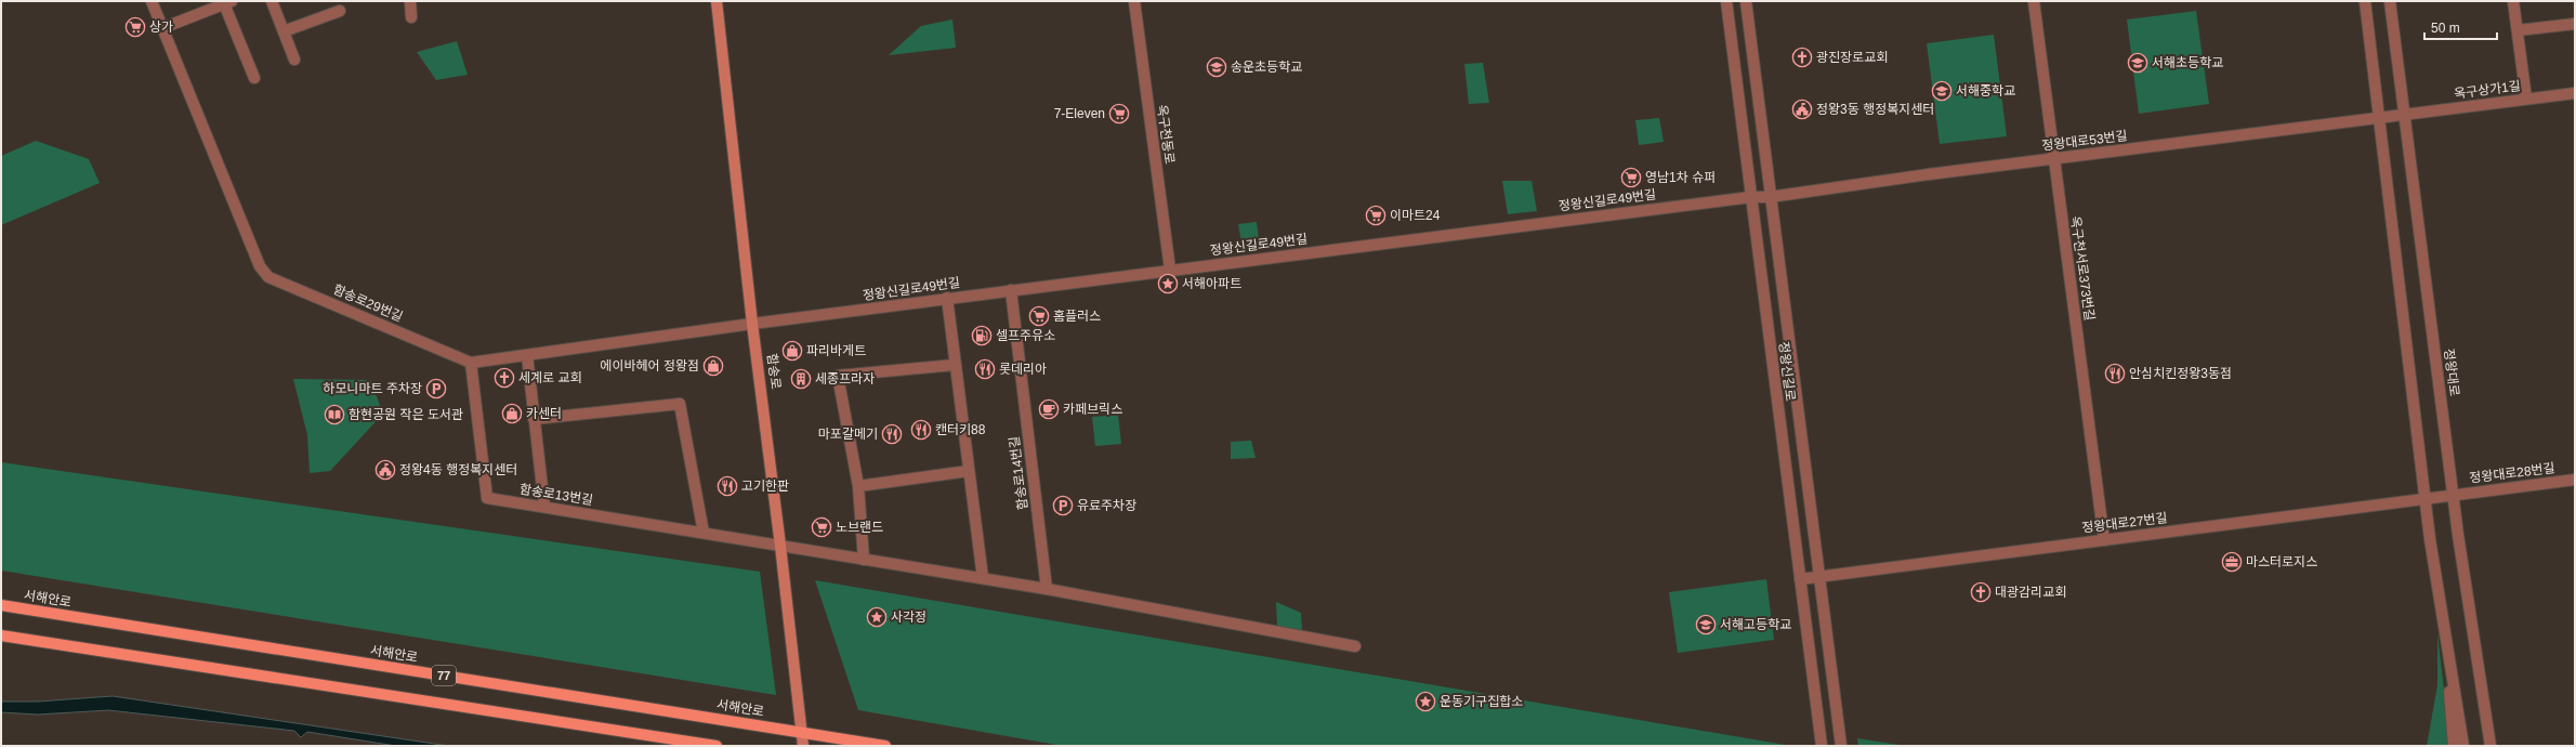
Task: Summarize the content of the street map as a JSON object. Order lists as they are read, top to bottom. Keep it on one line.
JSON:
{"streets":{"main road":["함송로","서해안로","77"],"street":["옥구상가1길","옥구천동로","정왕대로53번길","정왕신길로49번길","옥구천서로373번길","함송로29번길","정왕신길로","정왕대로","함송로14번길","정왕대로28번길","함송로13번길","정왕대로27번길"]},"crossings":[["옥구상가1길","정왕대로53번길"],["옥구상가1길","정왕대로"],["옥구천동로","정왕신길로49번길"],["정왕대로53번길","정왕신길로49번길"],["정왕대로53번길","옥구천서로373번길"],["정왕대로53번길","정왕신길로"],["정왕대로53번길","정왕대로"],["정왕신길로49번길","함송로"],["정왕신길로49번길","정왕신길로"],["정왕신길로49번길","함송로14번길"],["옥구천서로373번길","정왕대로27번길"],["함송로29번길","함송로13번길"],["함송로","함송로13번길"],["함송로","서해안로"],["정왕신길로","정왕대로27번길"],["정왕대로","정왕대로28번길"],["정왕대로","정왕대로27번길"],["정왕대로28번길","정왕대로27번길"]],"places":{"supermarket":["상가","7-Eleven","영남1차 슈퍼","이마트24","홈플러스","노브랜드"],"church":["광진장로교회","세계로 교회","대광감리교회"],"school or university":["서해초등학교","송운초등학교","서해중학교","서해고등학교"],"public building":["정왕3동 행정복지센터","정왕4동 행정복지센터"],"place":["서해아파트","사각정","운동기구집합소"],"fuel station":["셀프주유소"],"shop":["파리바게트","에이바헤어 정왕점","카센터"],"restaurant":["롯데리아","안심치킨정왕3동점","캔터키88","마포갈메기","고기한판"],"building":["세종프라자"],"parking":["하모니마트 주차장","유료주차장"],"cafe":["카페브릭스"],"library":["함현공원 작은 도서관"],"office":["마스터로지스"]},"scale_bar":"50 m"}
